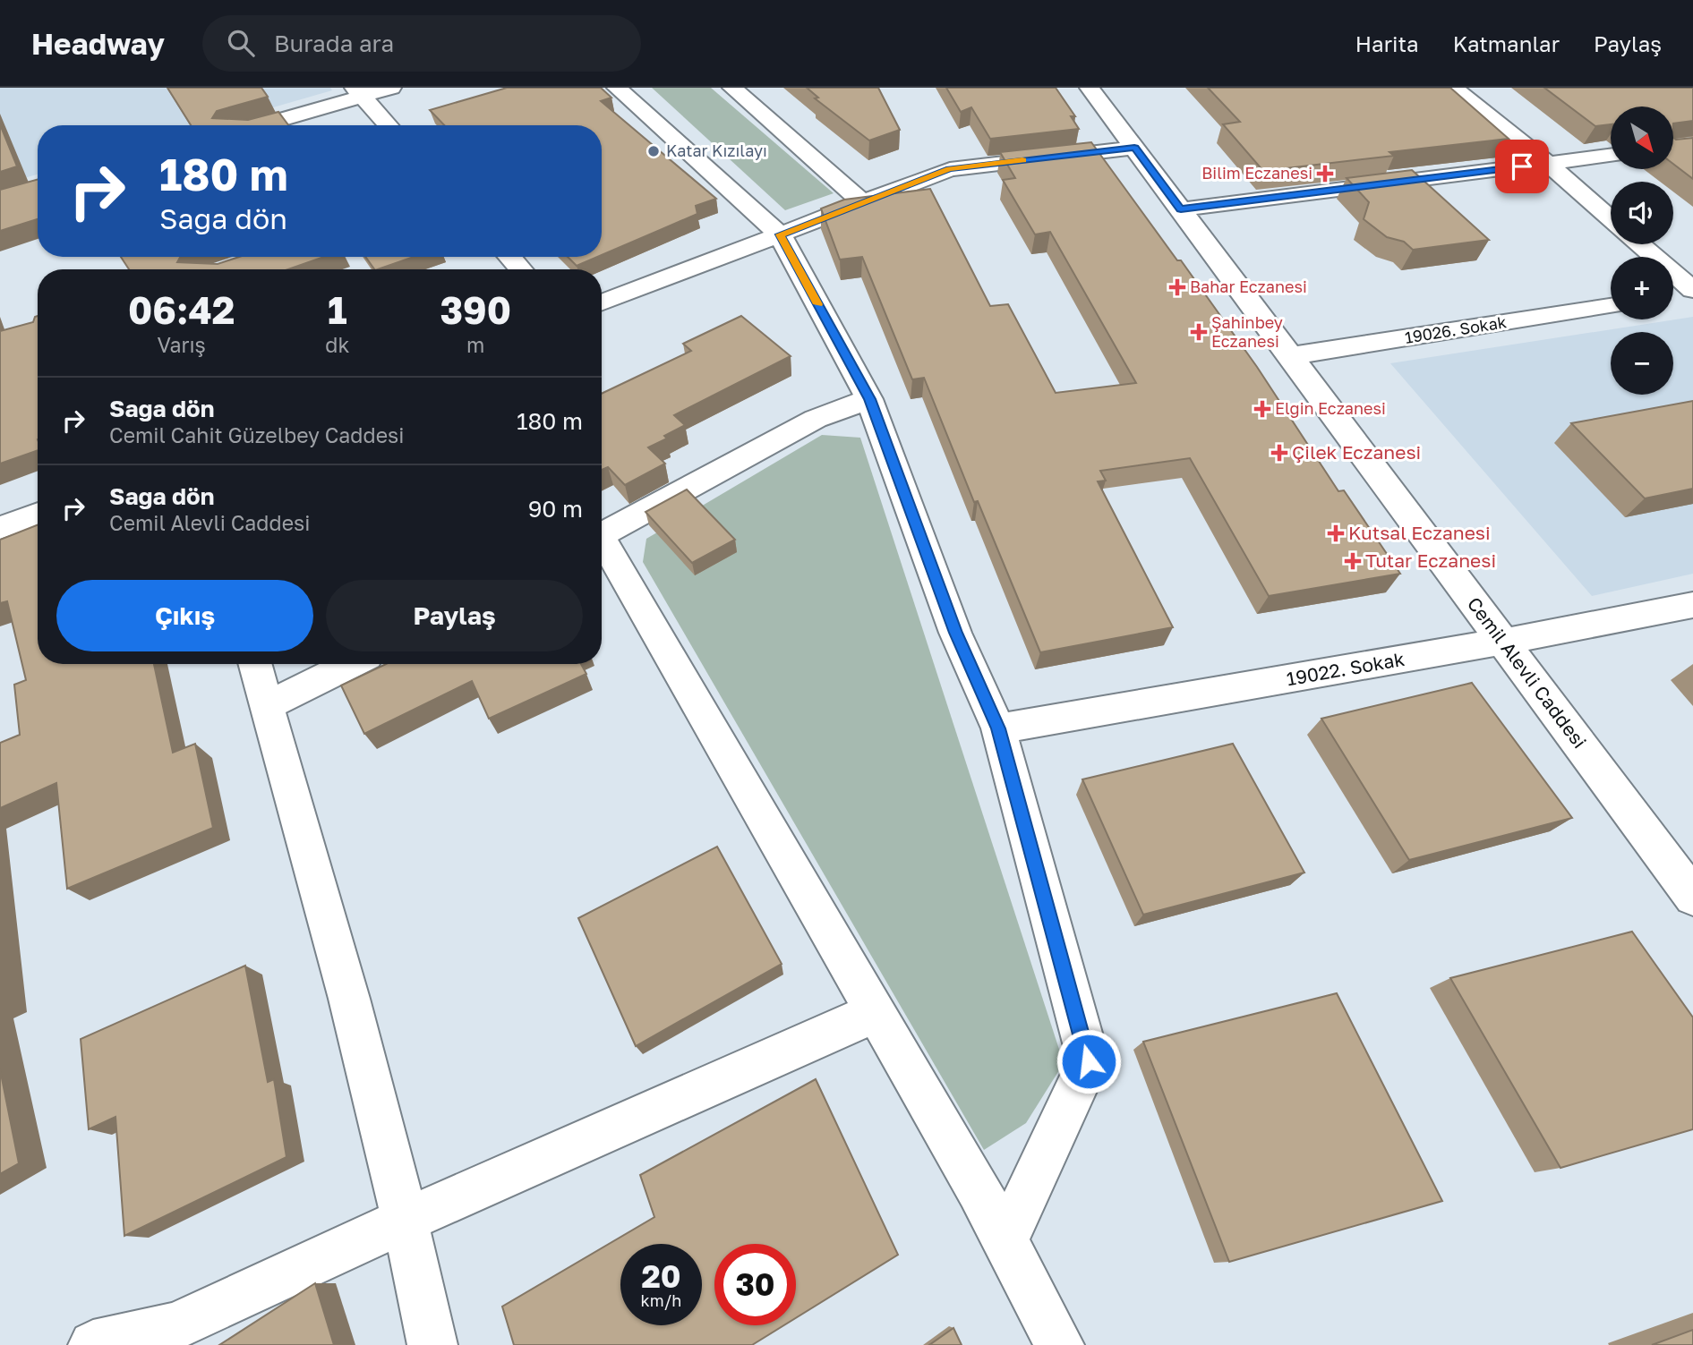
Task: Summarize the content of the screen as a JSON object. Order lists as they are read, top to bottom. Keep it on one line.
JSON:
{"streets":{"street":["19026. Sokak","19022. Sokak","Cemil Alevli Caddesi"]},"crossings":[["19026. Sokak","Cemil Alevli Caddesi"],["19022. Sokak","Cemil Alevli Caddesi"]],"places":{"other":["Katar Kızılayı"],"health":["Bilim Eczanesi","Bahar Eczanesi","Şahinbey Eczanesi","Elgin Eczanesi","Çilek Eczanesi","Kutsal Eczanesi","Tutar Eczanesi"]},"north":"bottom right","page":{"header":"Headway","search":"Burada ara","nav":["Harita","Katmanlar","Paylaş"],"map_buttons":["+","−"],"turn":["180 m","Sağa dön"],"eta":["06:42","Varış","1","dk","390","m"],"list":[{"name":"Sağa dön","note":"Cemil Cahit Güzelbey Caddesi","value":"180 m"},{"name":"Sağa dön","note":"Cemil Alevli Caddesi","value":"90 m"}],"buttons":["Çıkış","Paylaş"],"speed":"20 km/h","limit":"30"}}
